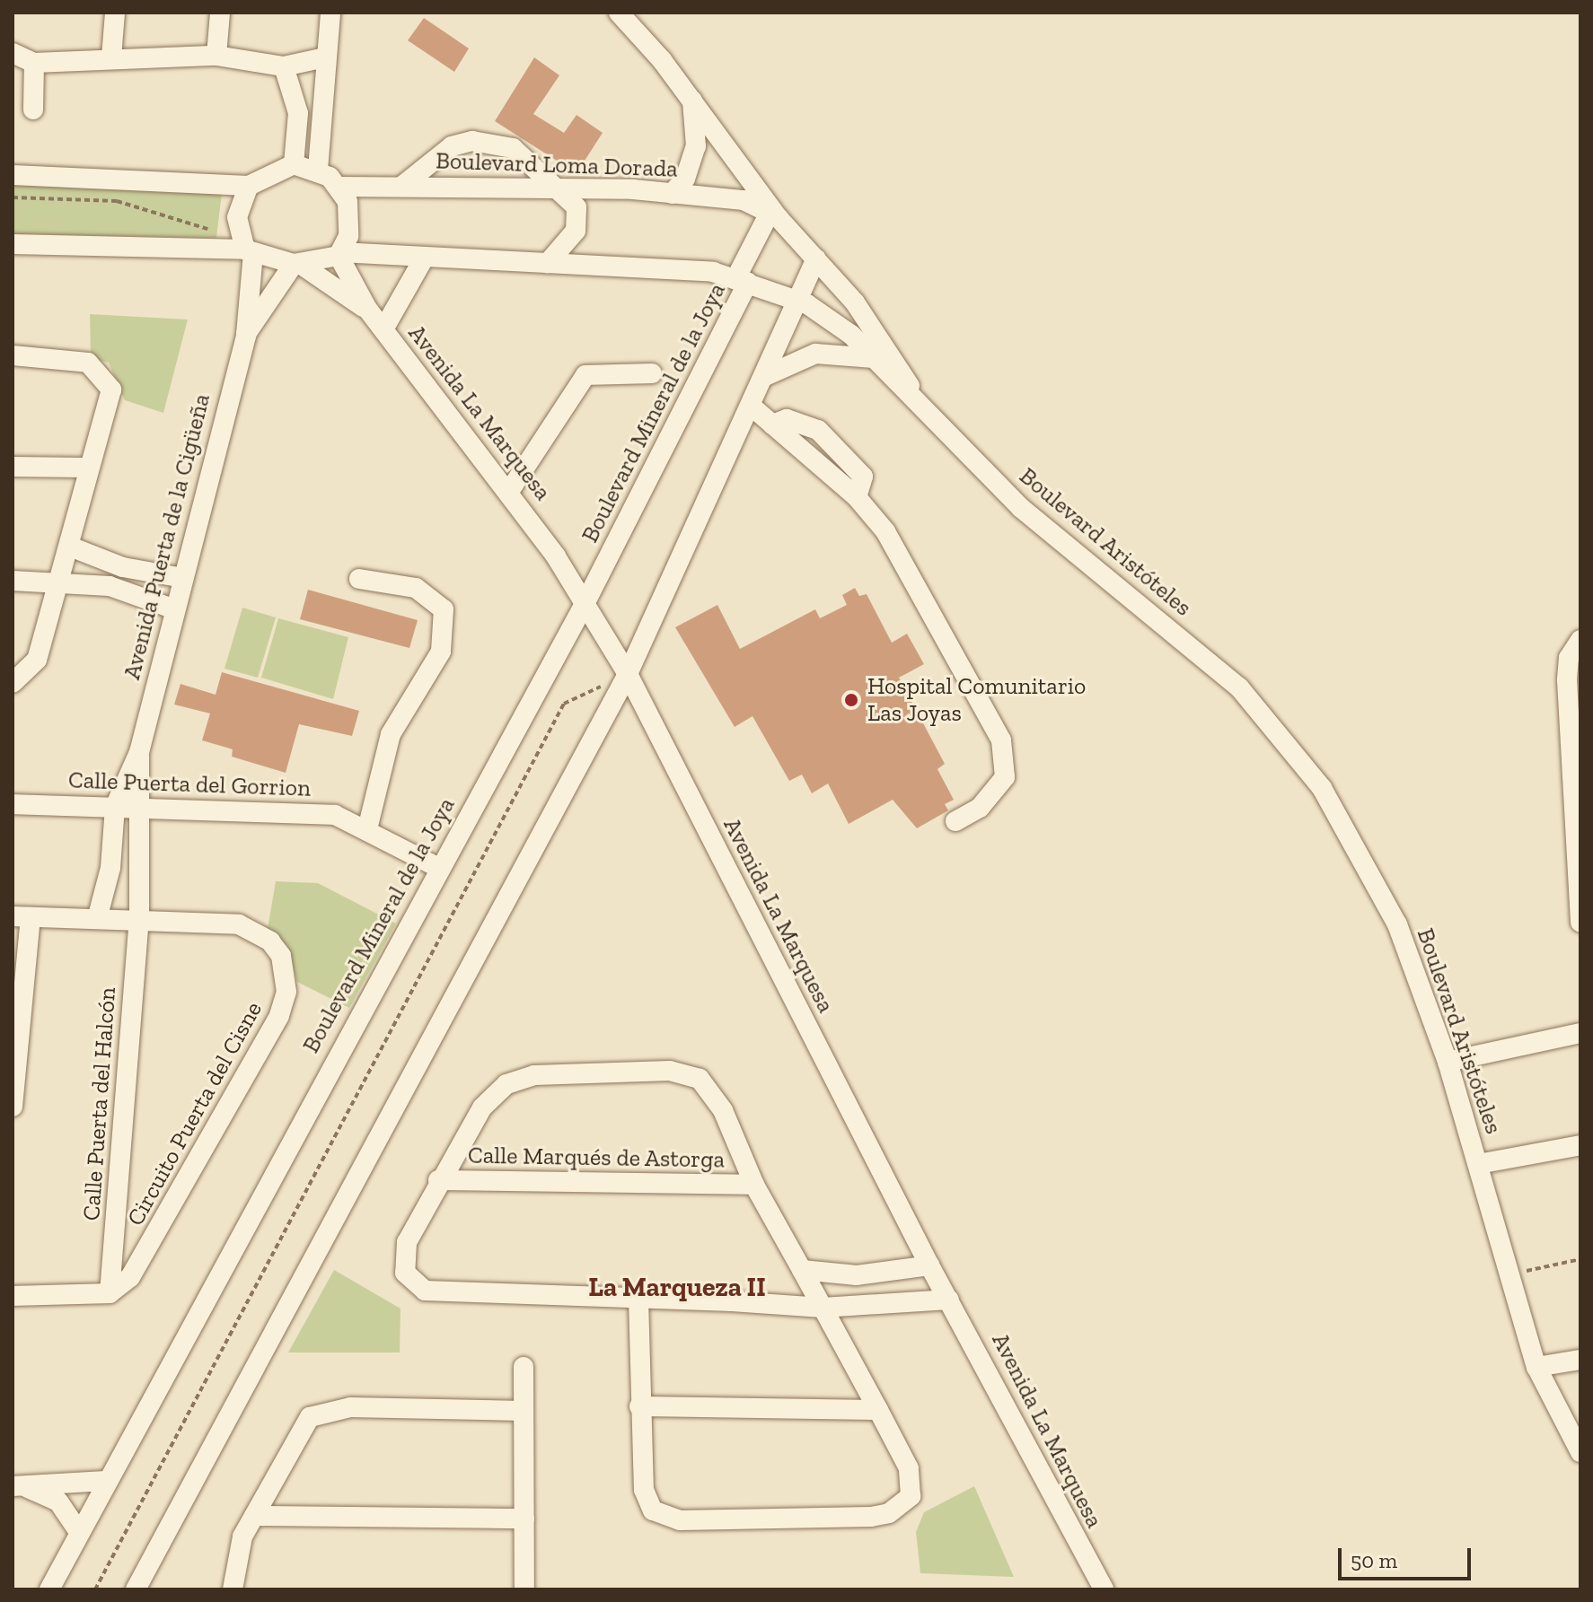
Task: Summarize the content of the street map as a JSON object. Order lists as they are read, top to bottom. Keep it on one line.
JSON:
{"streets":{"street":["Boulevard Loma Dorada","Avenida La Marquesa","Boulevard Mineral de la Joya","Avenida Puerta de la Cigüeña","Boulevard Aristóteles","Calle Puerta del Gorrion","Calle Puerta del Halcón","Circuito Puerta del Cisne","Calle Marqués de Astorga"]},"crossings":[["Boulevard Loma Dorada","Avenida La Marquesa"],["Boulevard Loma Dorada","Avenida Puerta de la Cigüeña"],["Boulevard Loma Dorada","Boulevard Aristóteles"],["Avenida La Marquesa","Boulevard Mineral de la Joya"],["Avenida La Marquesa","Avenida Puerta de la Cigüeña"],["Boulevard Mineral de la Joya","Calle Puerta del Gorrion"],["Avenida Puerta de la Cigüeña","Calle Puerta del Gorrion"],["Calle Puerta del Halcón","Circuito Puerta del Cisne"]],"districts":["La Marqueza II"],"places":["Hospital Comunitario Las Joyas"],"scale_bar":"50 m"}
